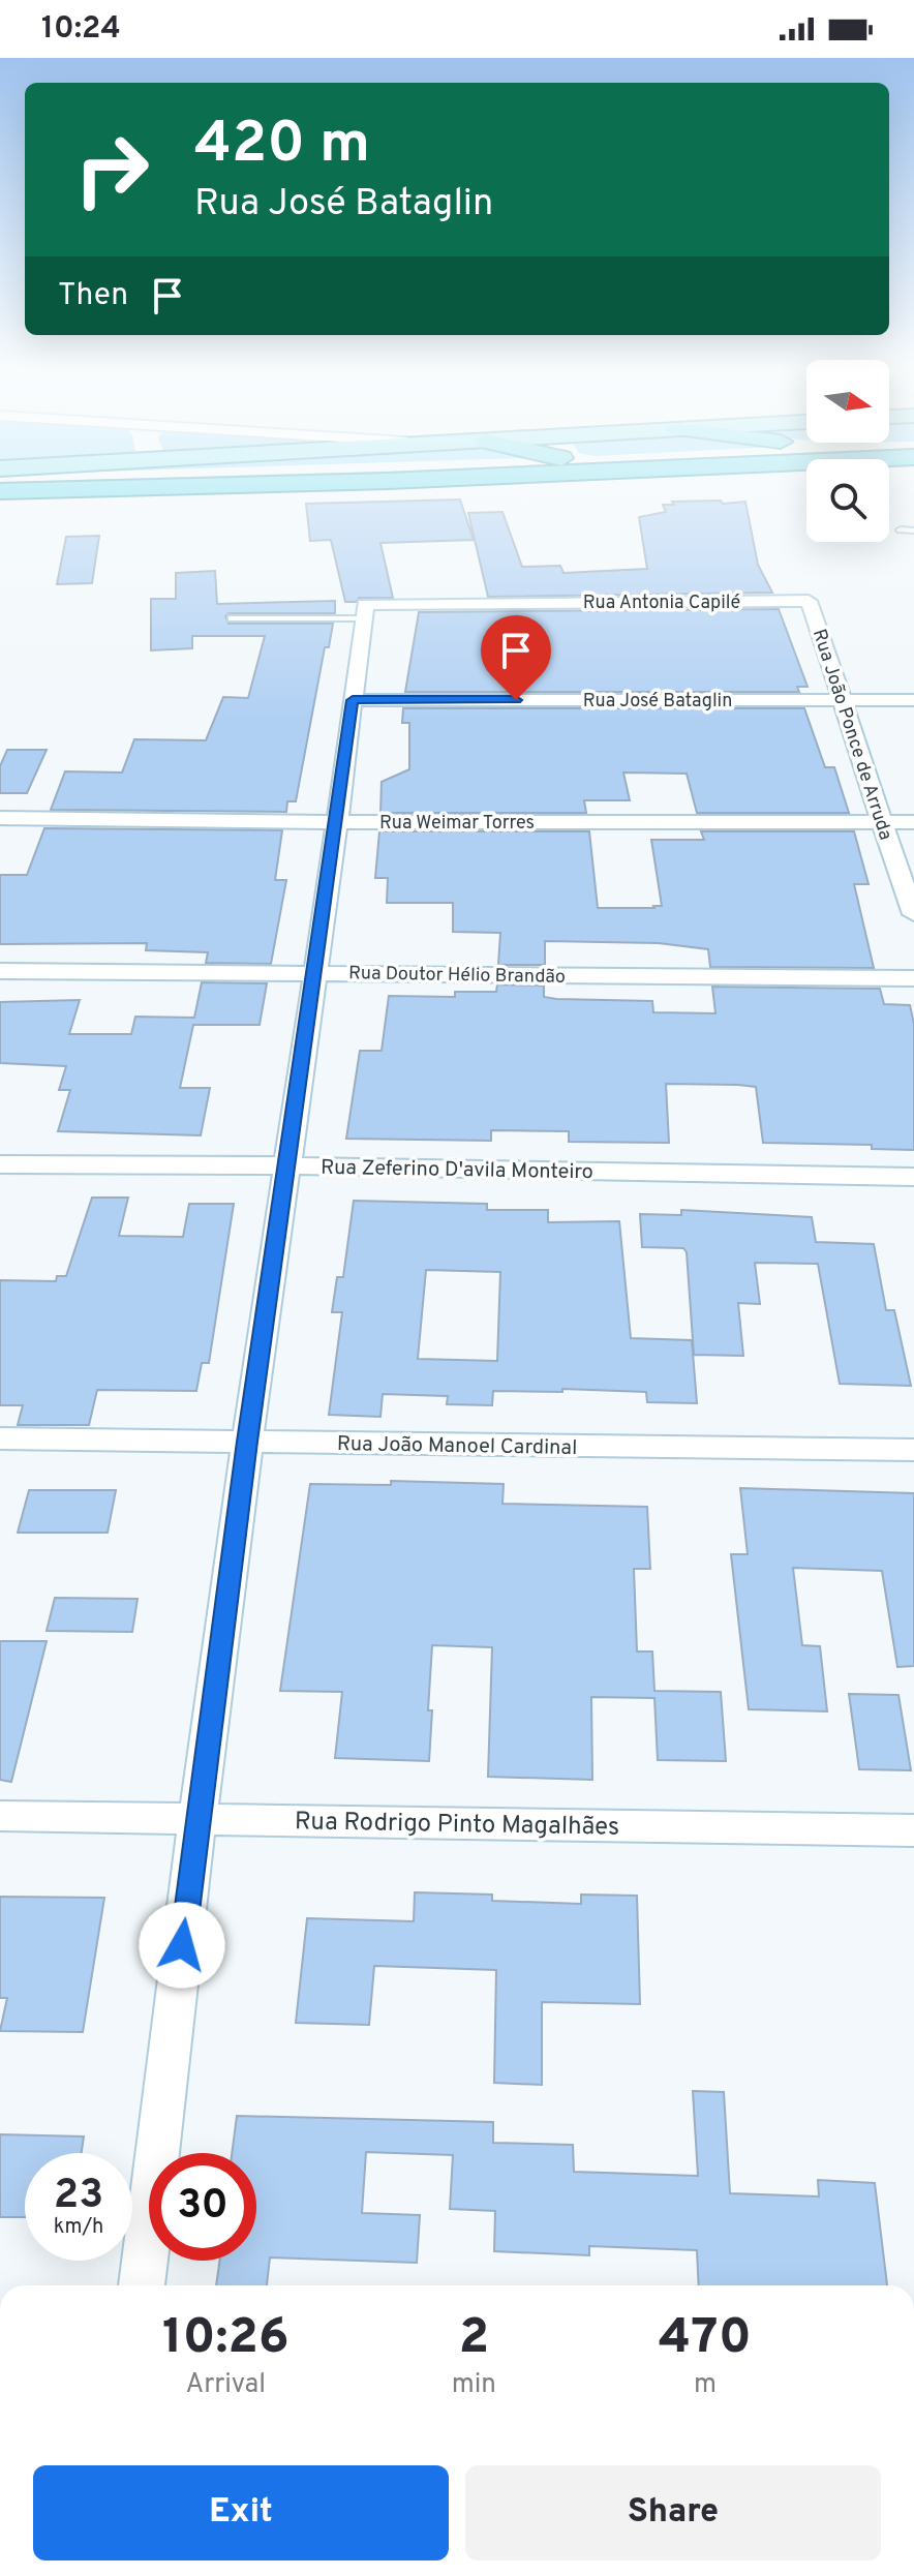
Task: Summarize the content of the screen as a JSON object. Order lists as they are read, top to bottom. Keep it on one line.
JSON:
{"streets":{"street":["Rua Antonia Capilé","Rua José Bataglin","Rua João Ponce de Arruda","Rua Weimar Torres","Rua Doutor Hélio Brandão","Rua Zeferino D'avila Monteiro","Rua João Manoel Cardinal","Rua Rodrigo Pinto Magalhães"]},"crossings":[["Rua Antonia Capilé","Rua João Ponce de Arruda"],["Rua José Bataglin","Rua João Ponce de Arruda"],["Rua João Ponce de Arruda","Rua Weimar Torres"]],"north":"right","page":{"status":"10:24","turn":["420 m","Rua José Bataglin"],"then":"Then","speed":"23 km/h","limit":"30","eta":["10:26","Arrival","2","min","470","m"],"buttons":["Exit","Share"]}}
